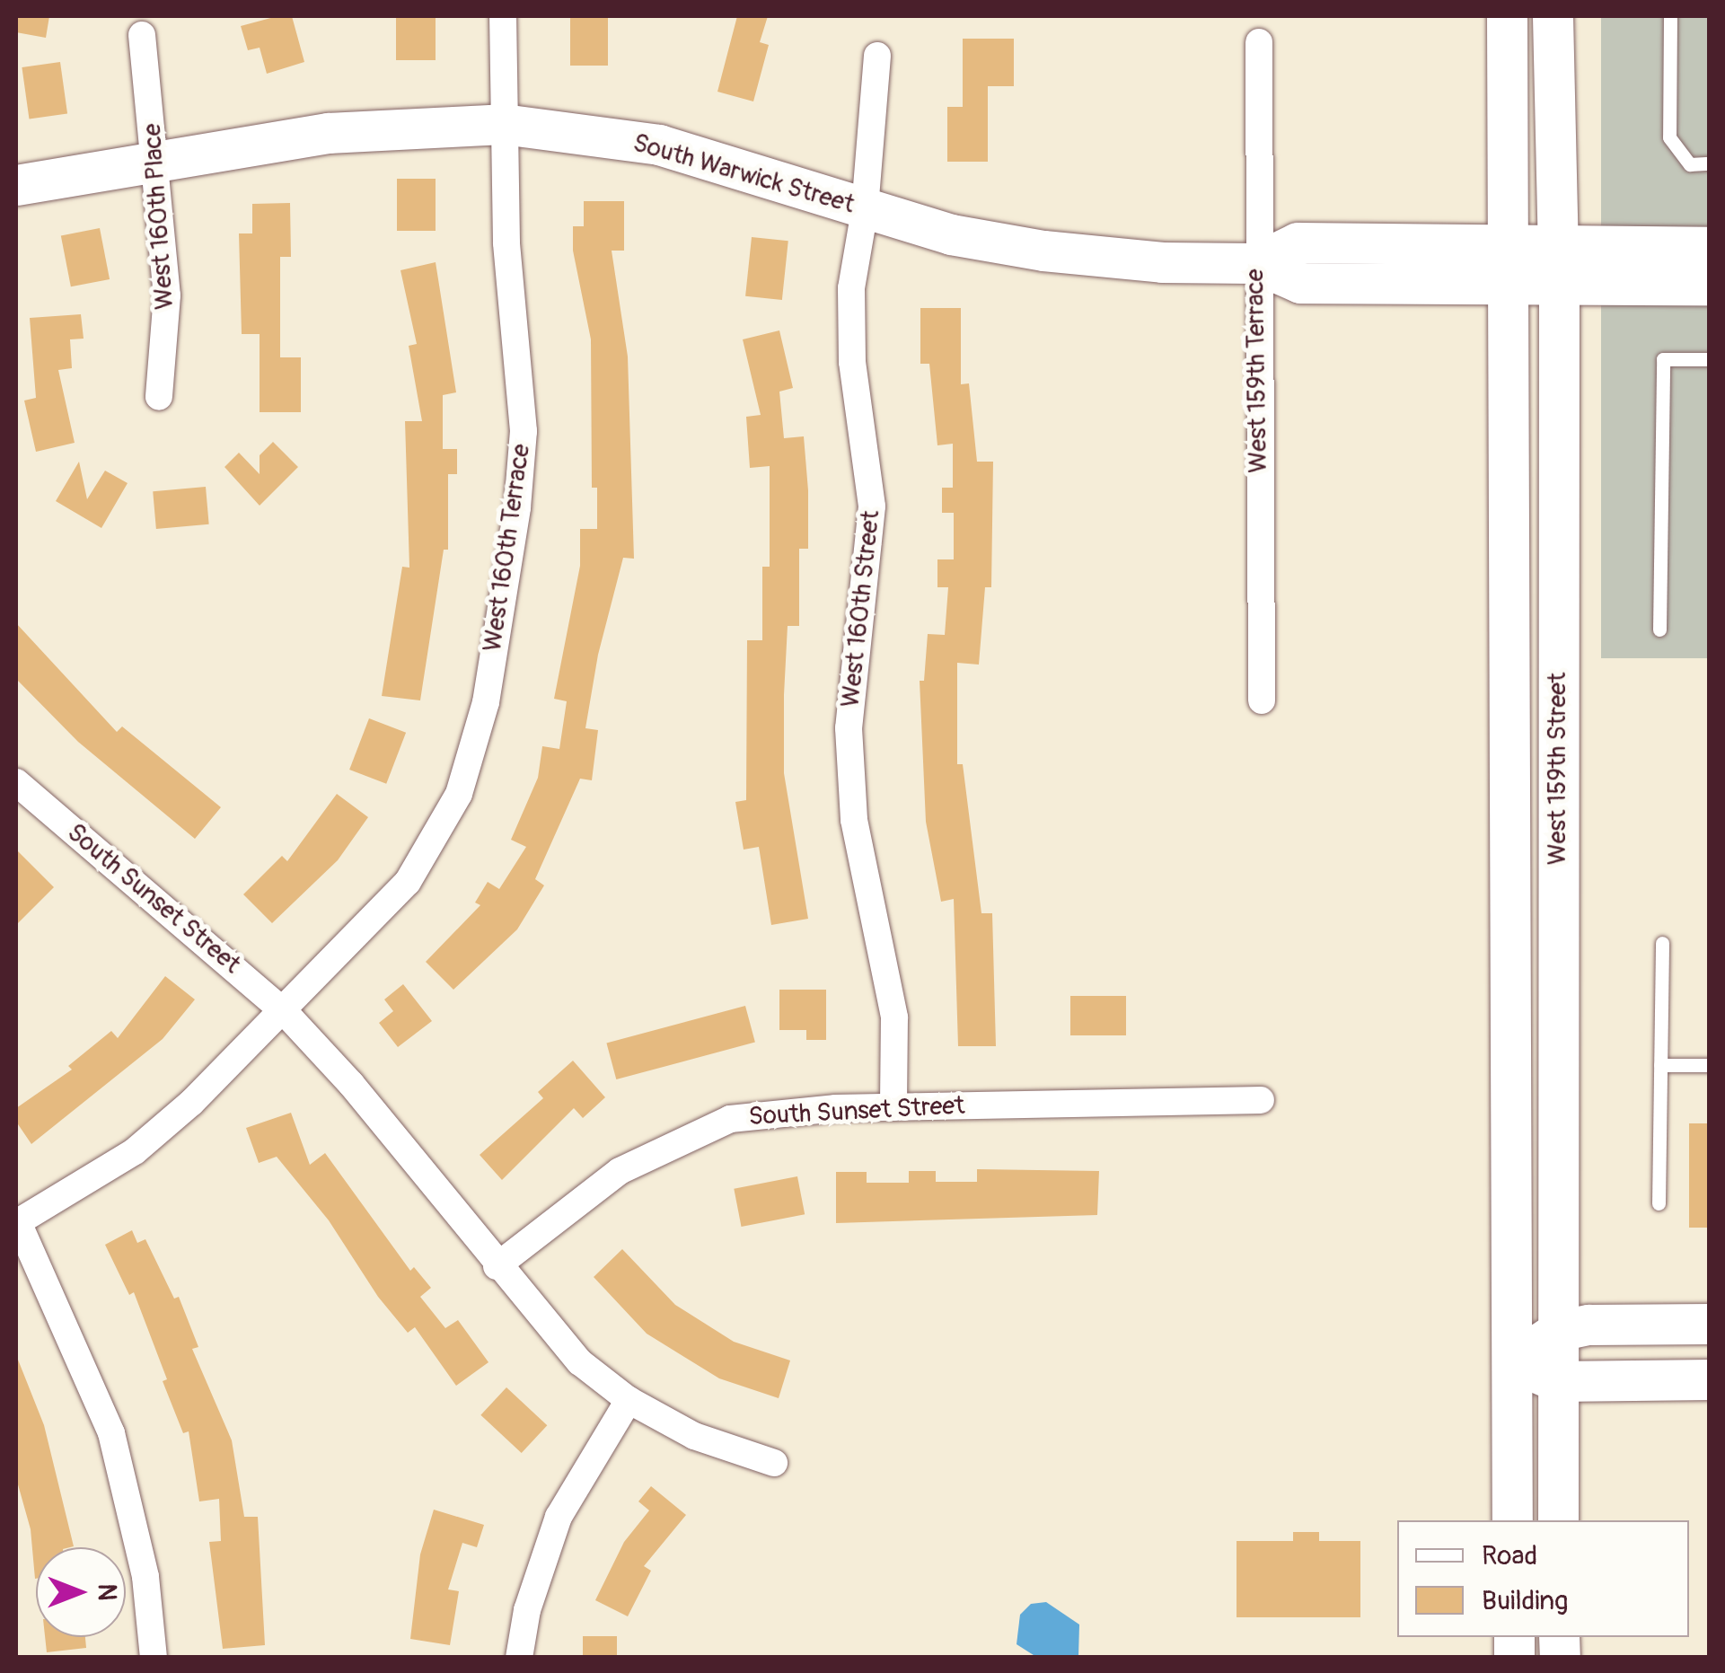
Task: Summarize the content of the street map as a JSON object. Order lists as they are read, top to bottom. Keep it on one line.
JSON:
{"streets":{"main road":["South Warwick Street","West 159th Street"],"street":["West 160th Place","West 159th Terrace","West 160th Terrace","West 160th Street","South Sunset Street"]},"crossings":[["South Warwick Street","West 160th Place"],["South Warwick Street","West 159th Terrace"],["South Warwick Street","West 160th Terrace"],["South Warwick Street","West 160th Street"],["South Warwick Street","West 159th Street"],["West 160th Terrace","South Sunset Street"],["West 160th Street","South Sunset Street"]],"legend":["Road","Building"],"north":"right"}
